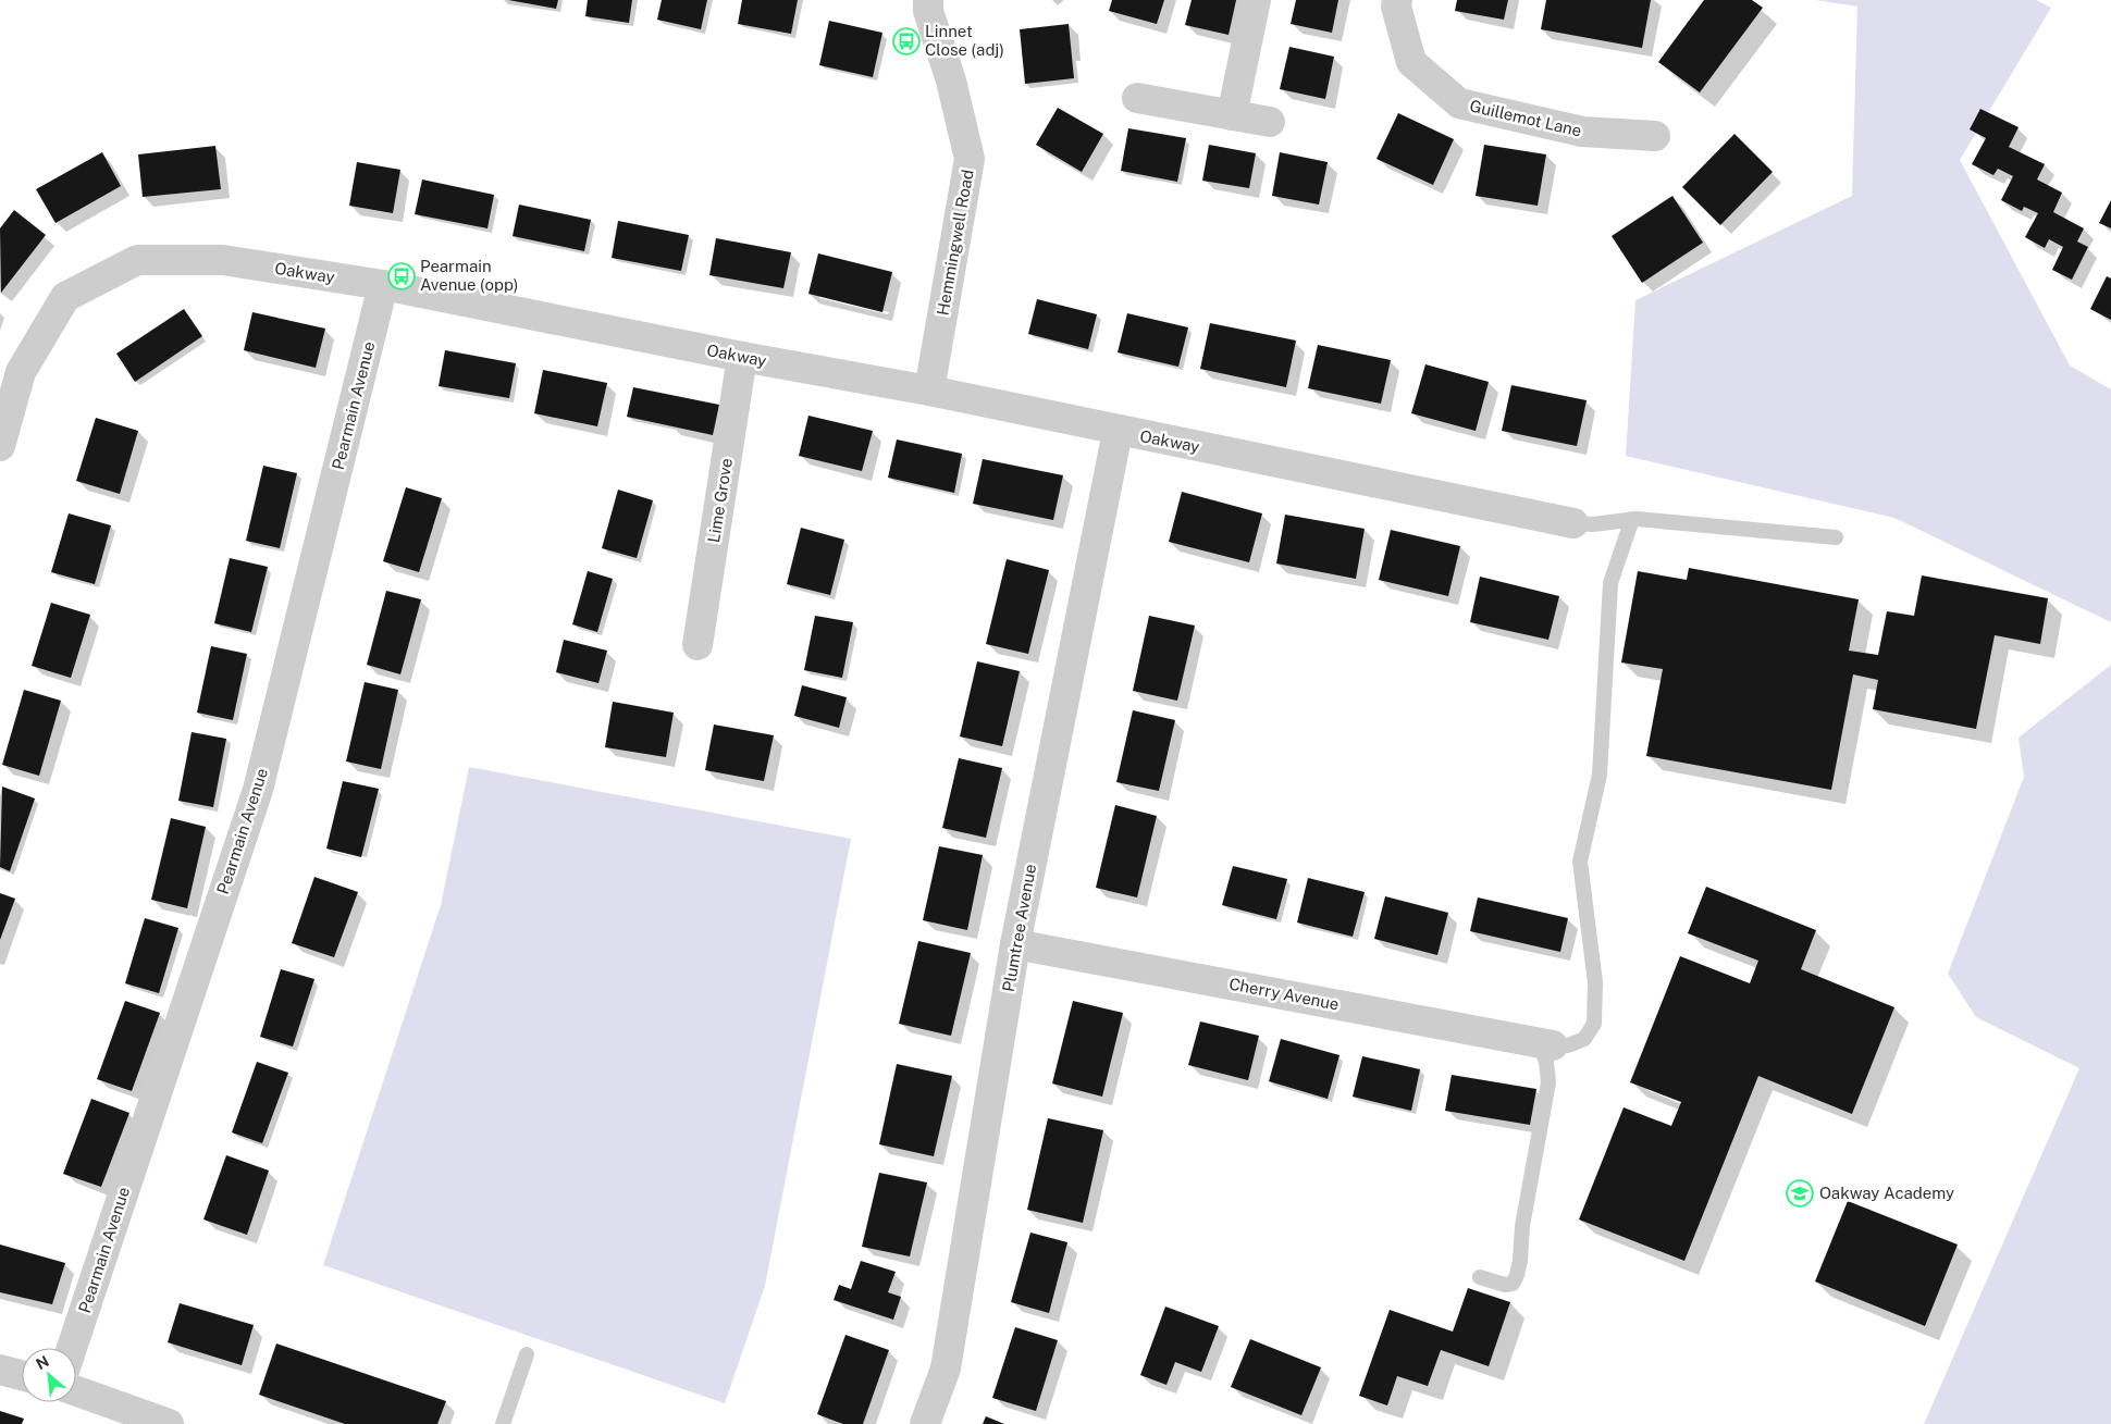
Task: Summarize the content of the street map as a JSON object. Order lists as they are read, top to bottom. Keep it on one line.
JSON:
{"streets":{"street":["Guillemot Lane","Hemmingwell Road","Oakway","Pearmain Avenue","Lime Grove","Plumtree Avenue","Cherry Avenue"]},"crossings":[["Hemmingwell Road","Oakway"],["Oakway","Pearmain Avenue"],["Oakway","Lime Grove"],["Oakway","Plumtree Avenue"],["Plumtree Avenue","Cherry Avenue"]],"places":{"bus stop":["Linnet Close (adj)","Pearmain Avenue (opp)"],"school or university":["Oakway Academy"]},"north":"top left"}
